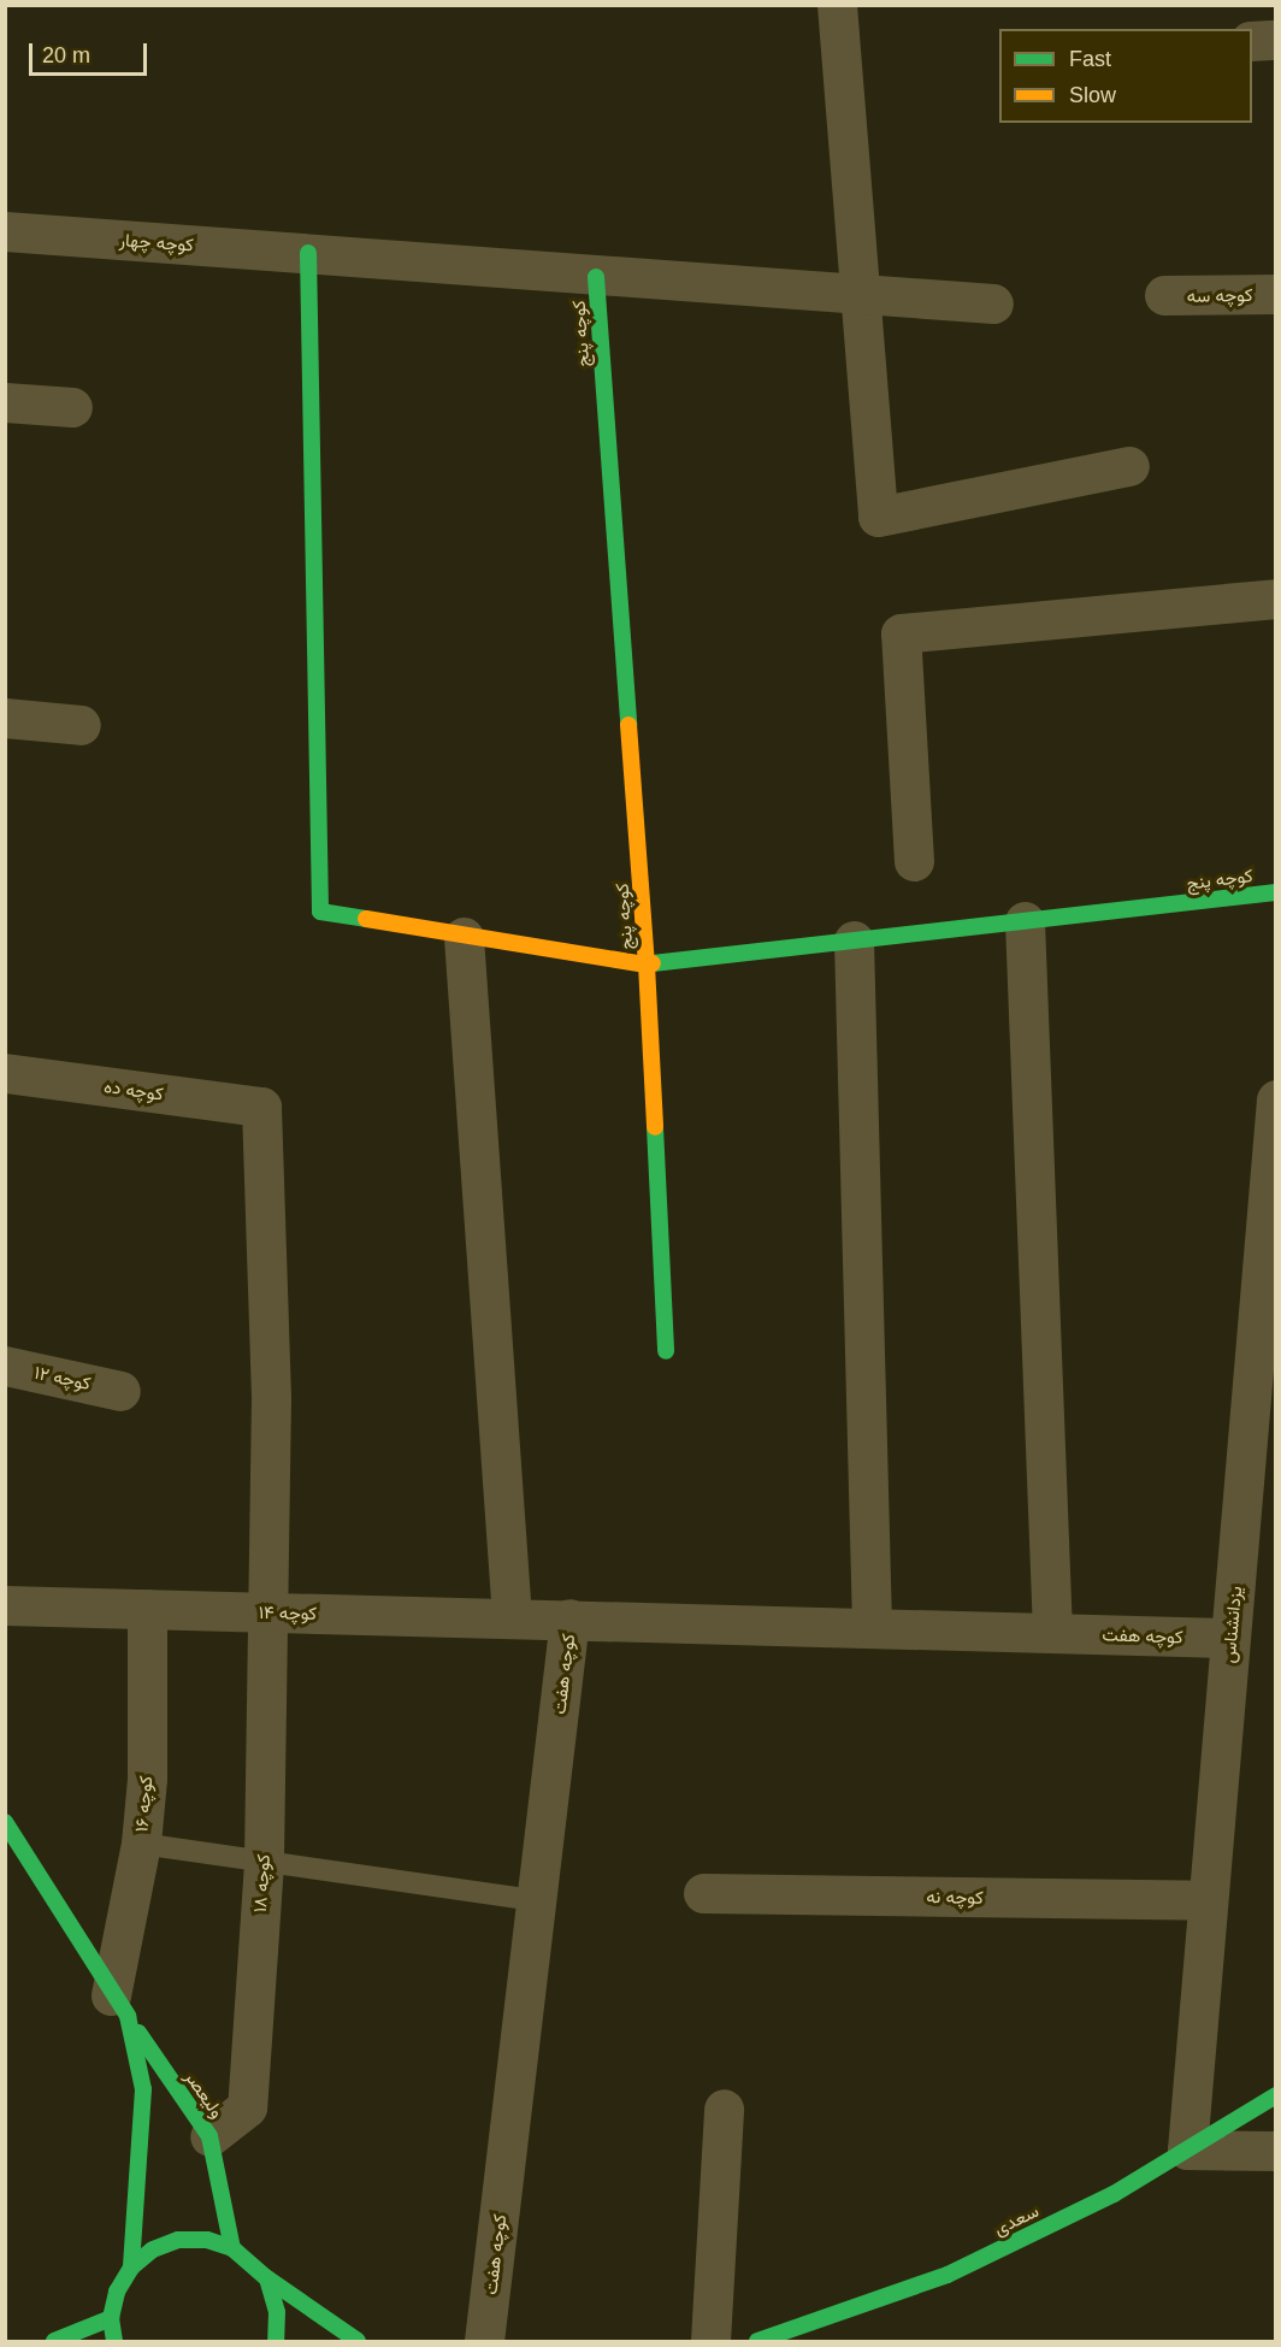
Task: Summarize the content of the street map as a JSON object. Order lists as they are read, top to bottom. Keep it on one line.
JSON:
{"streets":{"street":["کوچه چهار","کوچه سه","کوچه پنج","کوچه ده","کوچه ۱۲","کوچه ۱۴","یزدانشناس","کوچه هفت","کوچه ۱۶","کوچه ۱۸","کوچه نه","ولیعصر","سعدی"]},"crossings":[["کوچه چهار","کوچه پنج"],["کوچه ده","کوچه ۱۸"],["کوچه ۱۴","کوچه هفت"],["کوچه ۱۴","کوچه ۱۶"],["کوچه ۱۴","کوچه ۱۸"],["یزدانشناس","کوچه هفت"],["یزدانشناس","کوچه نه"],["یزدانشناس","سعدی"],["کوچه ۱۶","ولیعصر"],["کوچه ۱۸","ولیعصر"]],"legend":["Fast","Slow"],"scale_bar":"20 m"}
